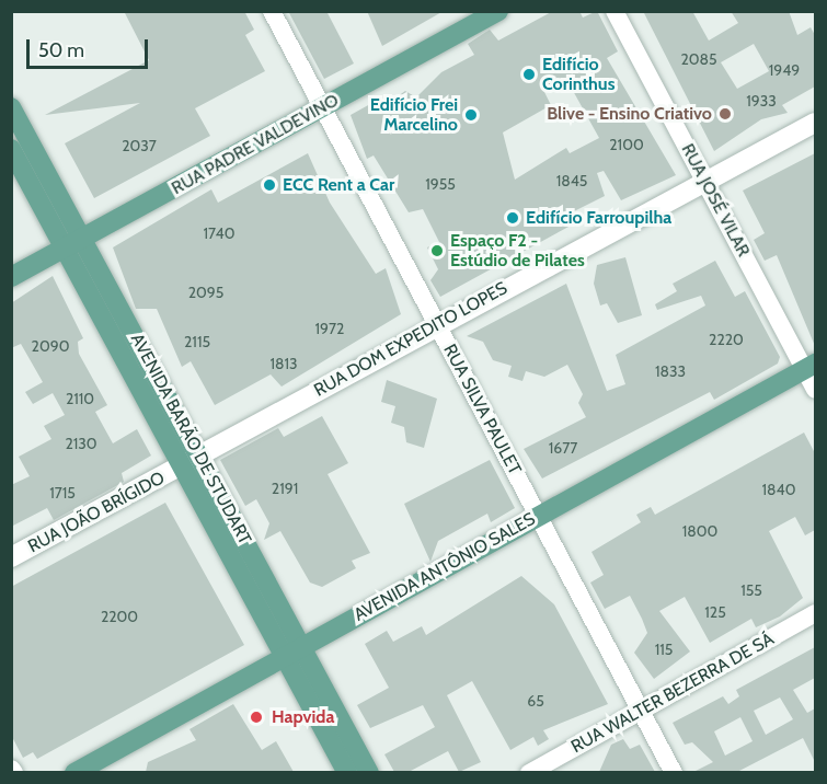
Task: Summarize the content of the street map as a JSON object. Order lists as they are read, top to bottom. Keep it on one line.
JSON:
{"streets":{"main road":["RUA PADRE VALDEVINO","AVENIDA BARÃO DE STUDART","AVENIDA ANTÔNIO SALES"],"street":["RUA JOSÉ VILAR","RUA DOM EXPEDITO LOPES","RUA SILVA PAULET","RUA JOÃO BRÍGIDO","RUA WALTER BEZERRA DE SÁ"]},"crossings":[["RUA PADRE VALDEVINO","RUA SILVA PAULET"],["RUA PADRE VALDEVINO","AVENIDA BARÃO DE STUDART"],["RUA JOSÉ VILAR","RUA DOM EXPEDITO LOPES"],["RUA JOSÉ VILAR","AVENIDA ANTÔNIO SALES"],["RUA DOM EXPEDITO LOPES","RUA SILVA PAULET"],["RUA DOM EXPEDITO LOPES","AVENIDA BARÃO DE STUDART"],["RUA DOM EXPEDITO LOPES","RUA JOÃO BRÍGIDO"],["RUA SILVA PAULET","AVENIDA ANTÔNIO SALES"],["RUA SILVA PAULET","RUA WALTER BEZERRA DE SÁ"],["AVENIDA BARÃO DE STUDART","RUA JOÃO BRÍGIDO"],["AVENIDA BARÃO DE STUDART","AVENIDA ANTÔNIO SALES"]],"places":["Edifício Corinthus","Blive - Ensino Criativo","Edifício Frei Marcelino","ECC Rent a Car","Edifício Farroupilha","Espaço F2 - Estúdio de Pilates","Hapvida"],"house_numbers":["2085","1949","1933","2100","2037","1845","1955","1740","2095","1972","2220","2115","2090","1813","1833","2110","2130","1677","2191","1840","1715","1800","155","125","2200","115","65"],"scale_bar":"50 m"}
